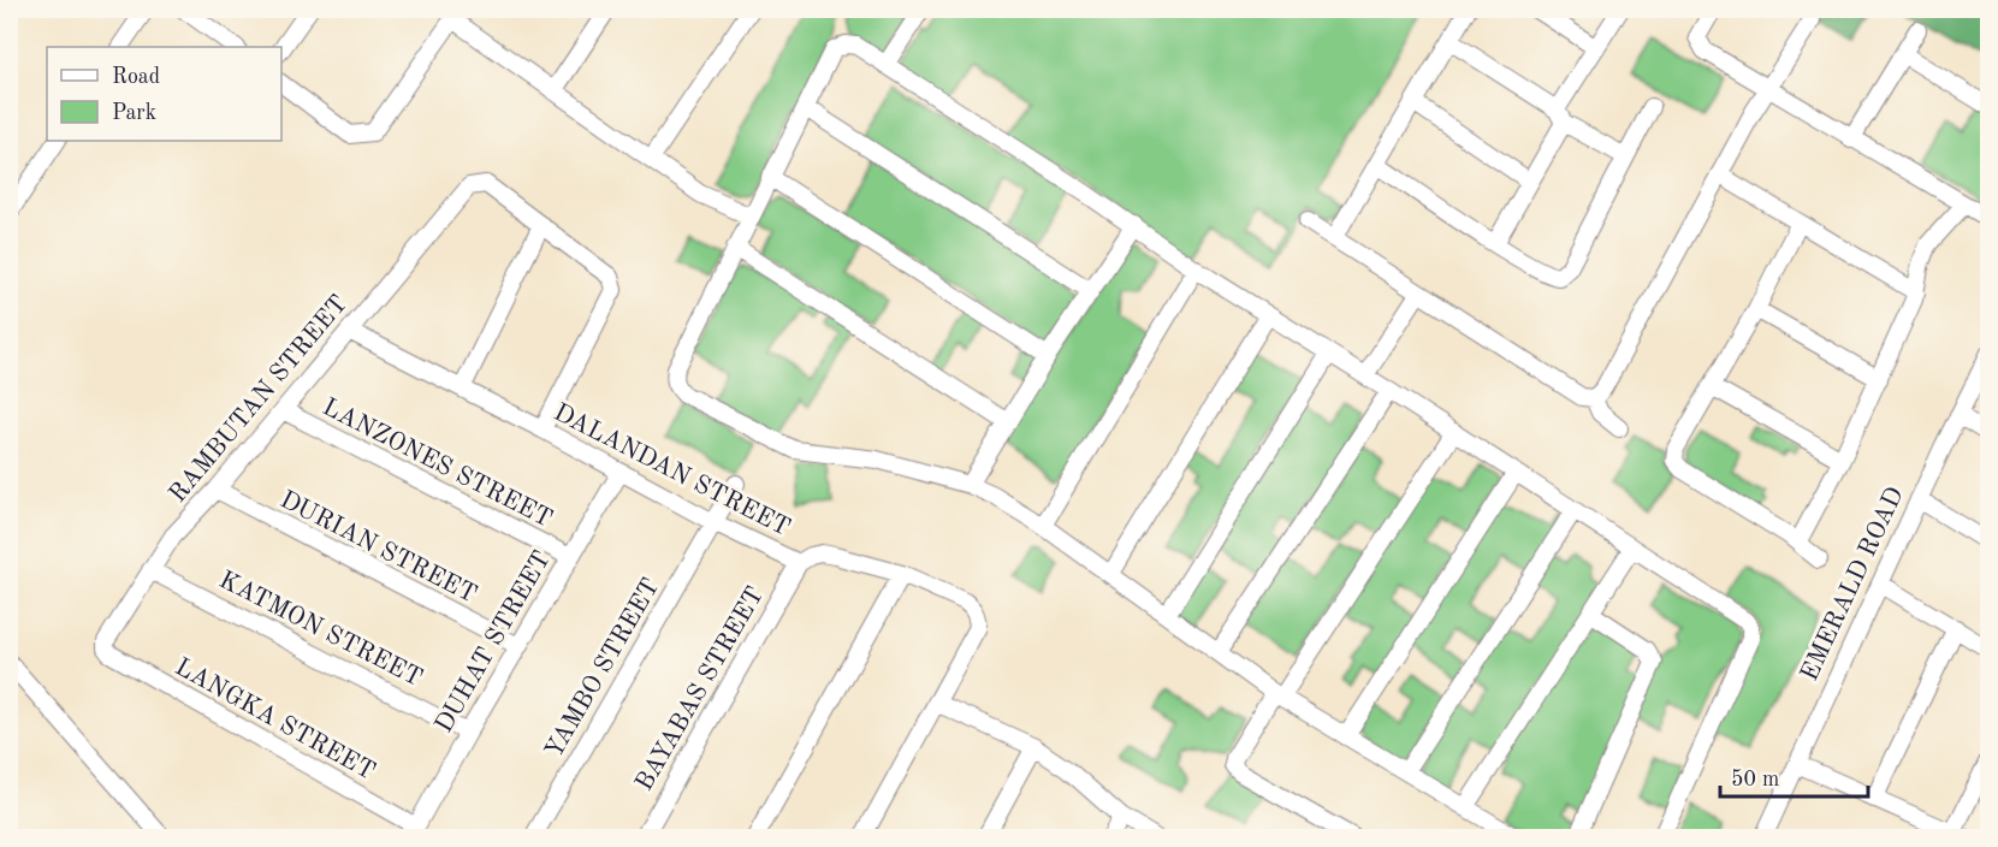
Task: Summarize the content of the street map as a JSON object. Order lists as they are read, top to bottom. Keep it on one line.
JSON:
{"streets":{"street":["RAMBUTAN STREET","LANZONES STREET","DALANDAN STREET","DURIAN STREET","EMERALD ROAD","KATMON STREET","DUHAT STREET","YAMBO STREET","BAYABAS STREET","LANGKA STREET"]},"crossings":[["RAMBUTAN STREET","LANZONES STREET"],["RAMBUTAN STREET","DALANDAN STREET"],["RAMBUTAN STREET","DURIAN STREET"],["RAMBUTAN STREET","KATMON STREET"],["RAMBUTAN STREET","LANGKA STREET"],["LANZONES STREET","DUHAT STREET"],["DALANDAN STREET","DUHAT STREET"],["DALANDAN STREET","YAMBO STREET"],["DALANDAN STREET","BAYABAS STREET"],["DURIAN STREET","DUHAT STREET"],["KATMON STREET","DUHAT STREET"],["DUHAT STREET","LANGKA STREET"]],"legend":["Road","Park"],"scale_bar":"50 m"}
